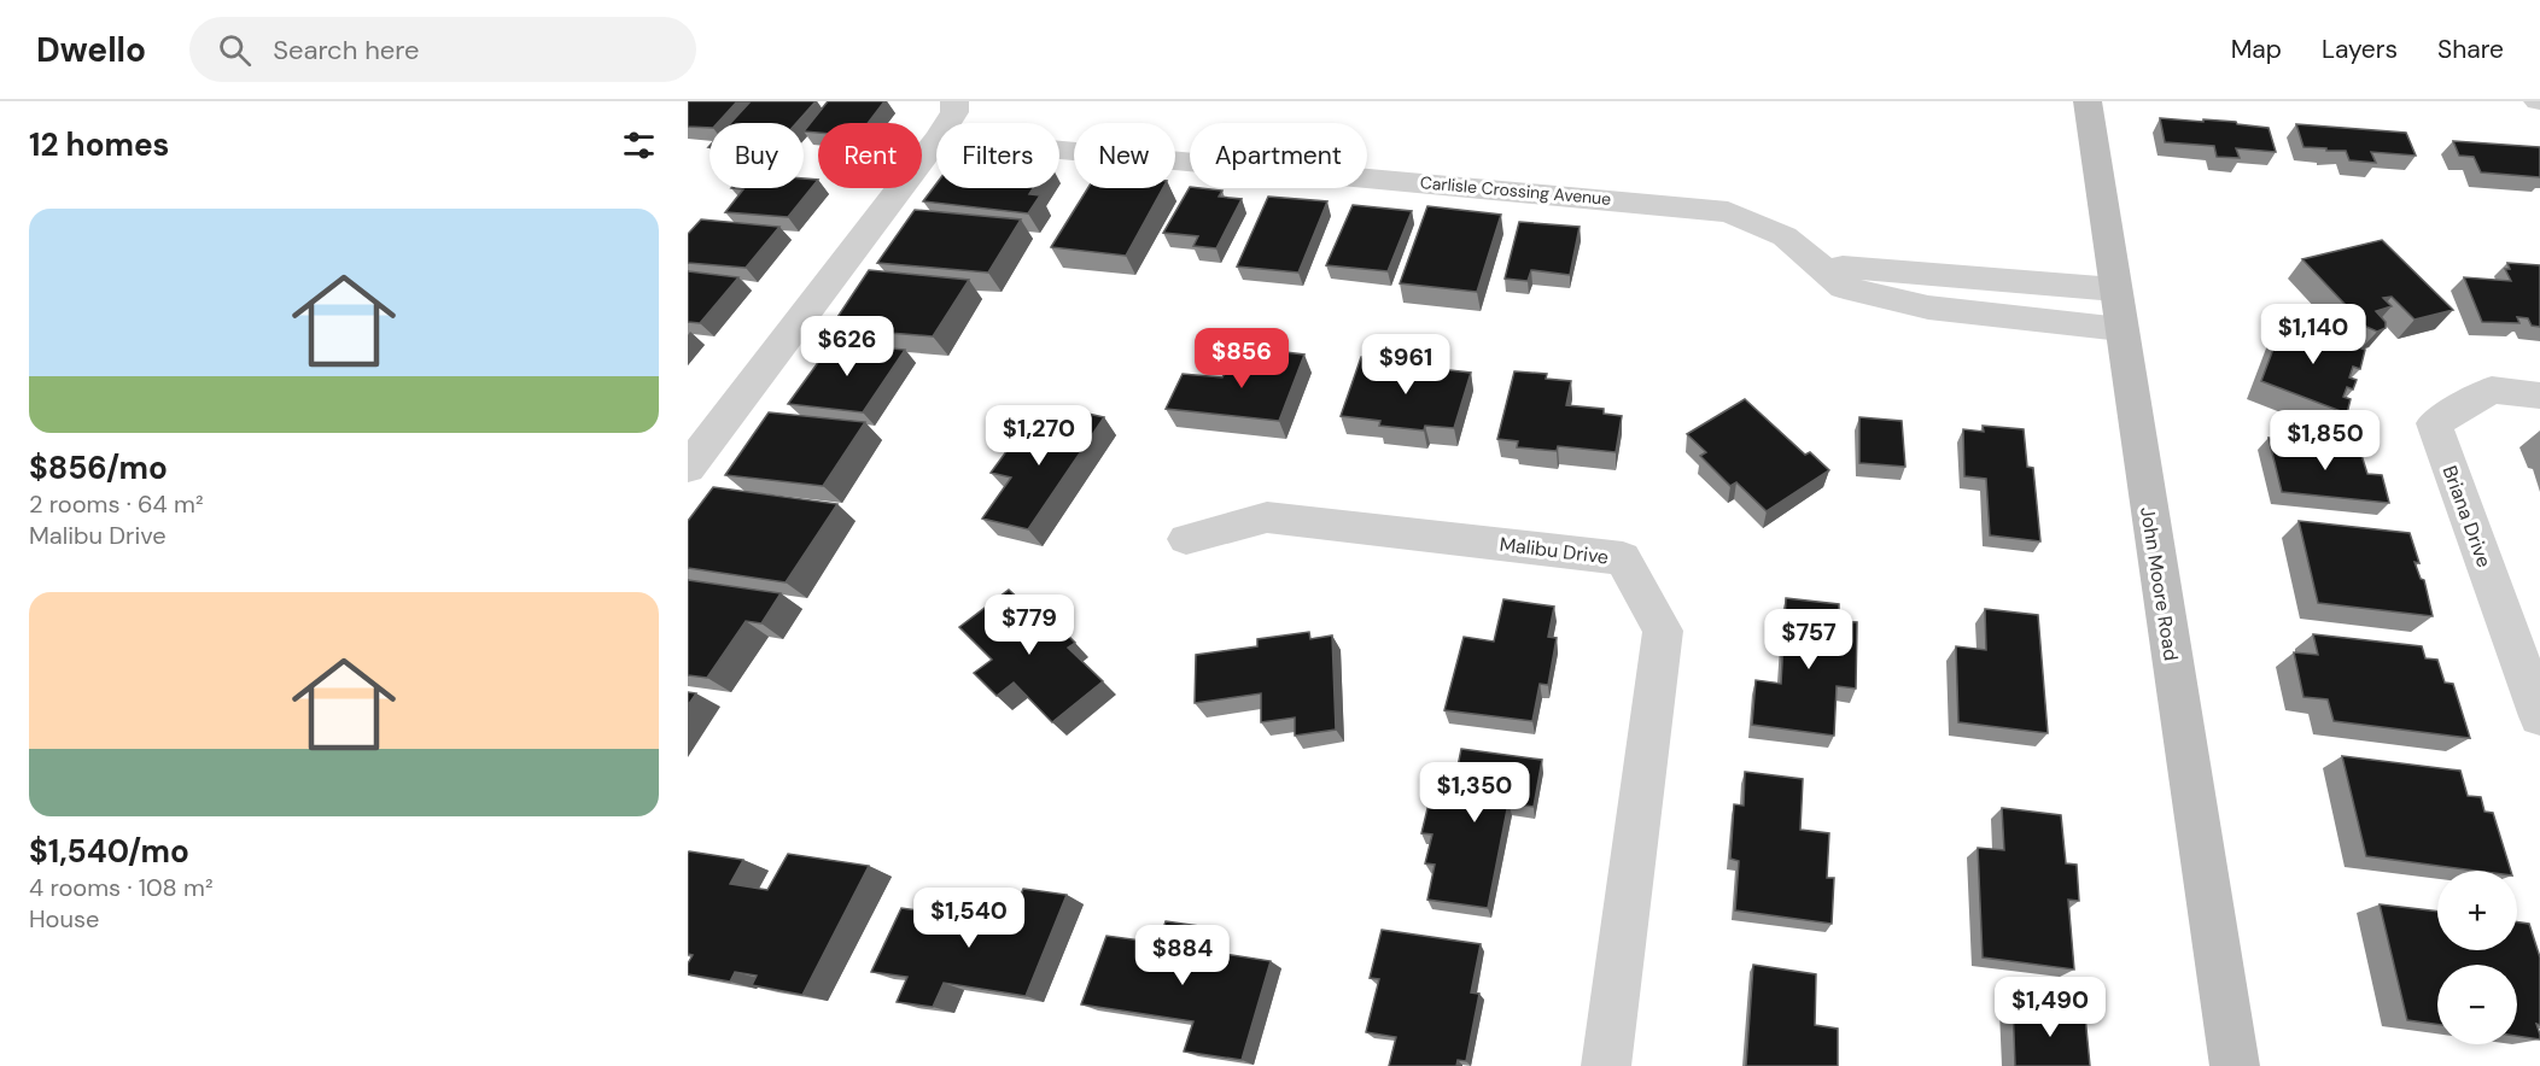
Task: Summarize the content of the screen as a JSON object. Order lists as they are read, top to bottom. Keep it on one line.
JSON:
{"streets":{"street":["Carlisle Crossing Avenue","Briana Drive","Malibu Drive","John Moore Road"]},"crossings":[["Carlisle Crossing Avenue","John Moore Road"]],"page":{"header":"Dwello","search":"Search here","nav":["Map","Layers","Share"],"heading":"12 homes","chip":["Buy","Rent","Filters","New","Apartment"],"list":[{"name":"$856/mo","note":"2 rooms · 64 m² · Malibu Drive"},{"name":"$1,540/mo","note":"4 rooms · 108 m² · House"}],"price":["$1,140","$626","$856","$961","$1,270","$1,850","$779","$757","$1,350","$1,540","$884","$1,490"],"map_buttons":["+","−"]}}
